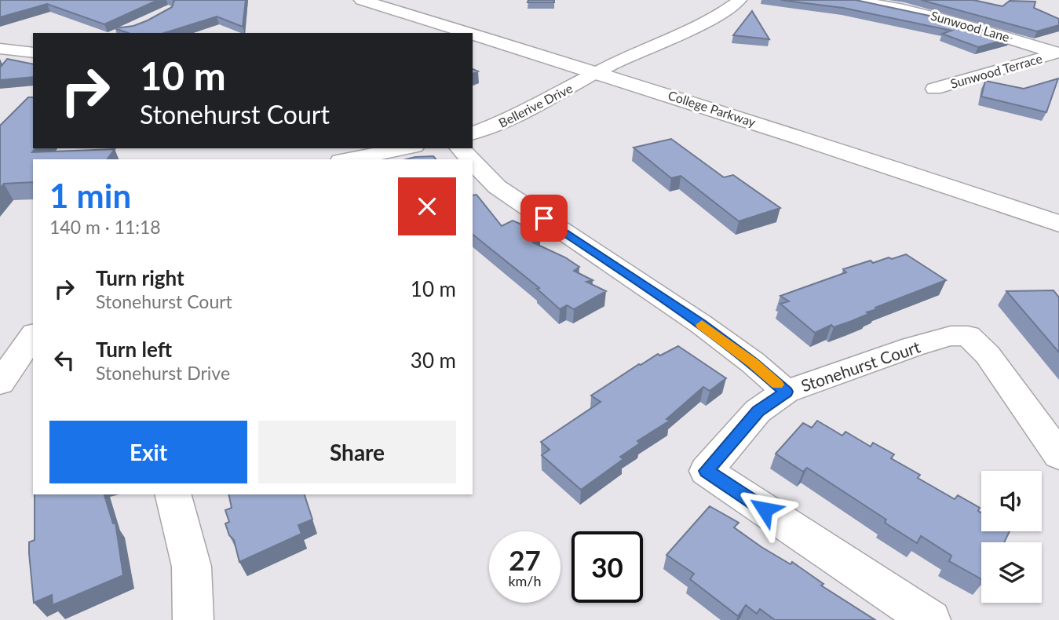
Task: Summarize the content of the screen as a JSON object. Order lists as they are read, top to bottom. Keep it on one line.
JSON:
{"streets":{"main road":["College Parkway"],"street":["Sunwood Lane","Sunwood Terrace","Bellerive Drive","Stonehurst Court"]},"crossings":[["Sunwood Lane","Sunwood Terrace"],["Bellerive Drive","College Parkway"]],"page":{"turn":["10 m","Stonehurst Court"],"heading":["1 min","140 m · 11:18"],"list":[{"name":"Turn right","note":"Stonehurst Court","value":"10 m"},{"name":"Turn left","note":"Stonehurst Drive","value":"30 m"}],"buttons":["Exit","Share"],"speed":"27 km/h","limit":"30"}}
